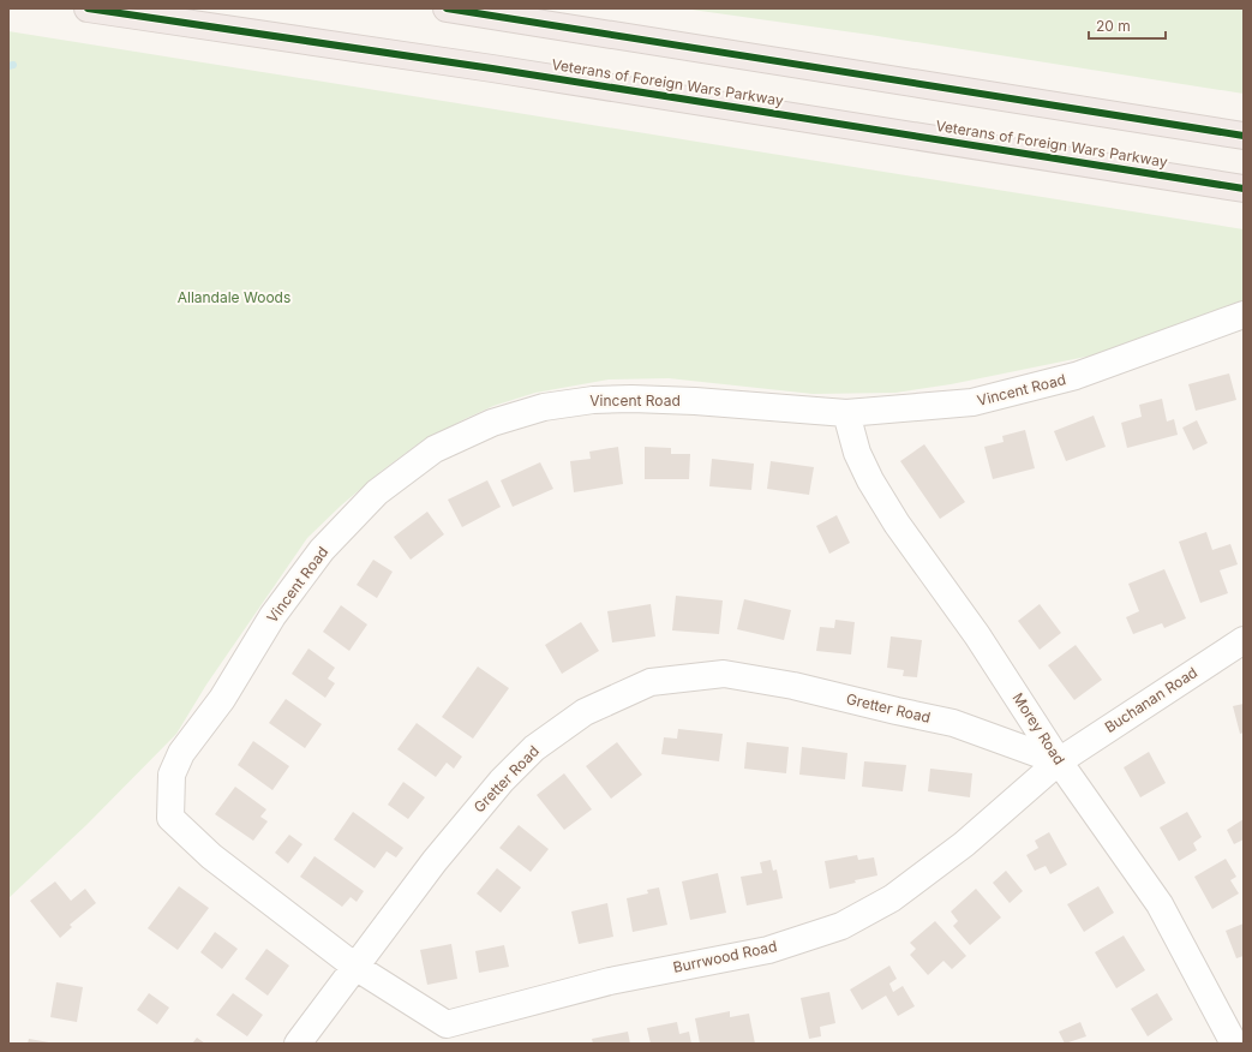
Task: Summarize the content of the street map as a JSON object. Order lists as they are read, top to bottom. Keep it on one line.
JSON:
{"streets":{"highway":["Veterans of Foreign Wars Parkway"],"street":["Vincent Road","Buchanan Road","Gretter Road","Morey Road","Burrwood Road"]},"crossings":[["Vincent Road","Gretter Road"],["Vincent Road","Morey Road"],["Vincent Road","Burrwood Road"],["Buchanan Road","Gretter Road"],["Buchanan Road","Morey Road"],["Buchanan Road","Burrwood Road"],["Gretter Road","Morey Road"],["Gretter Road","Burrwood Road"],["Morey Road","Burrwood Road"]],"parks":["Allandale Woods"],"scale_bar":"20 m"}
